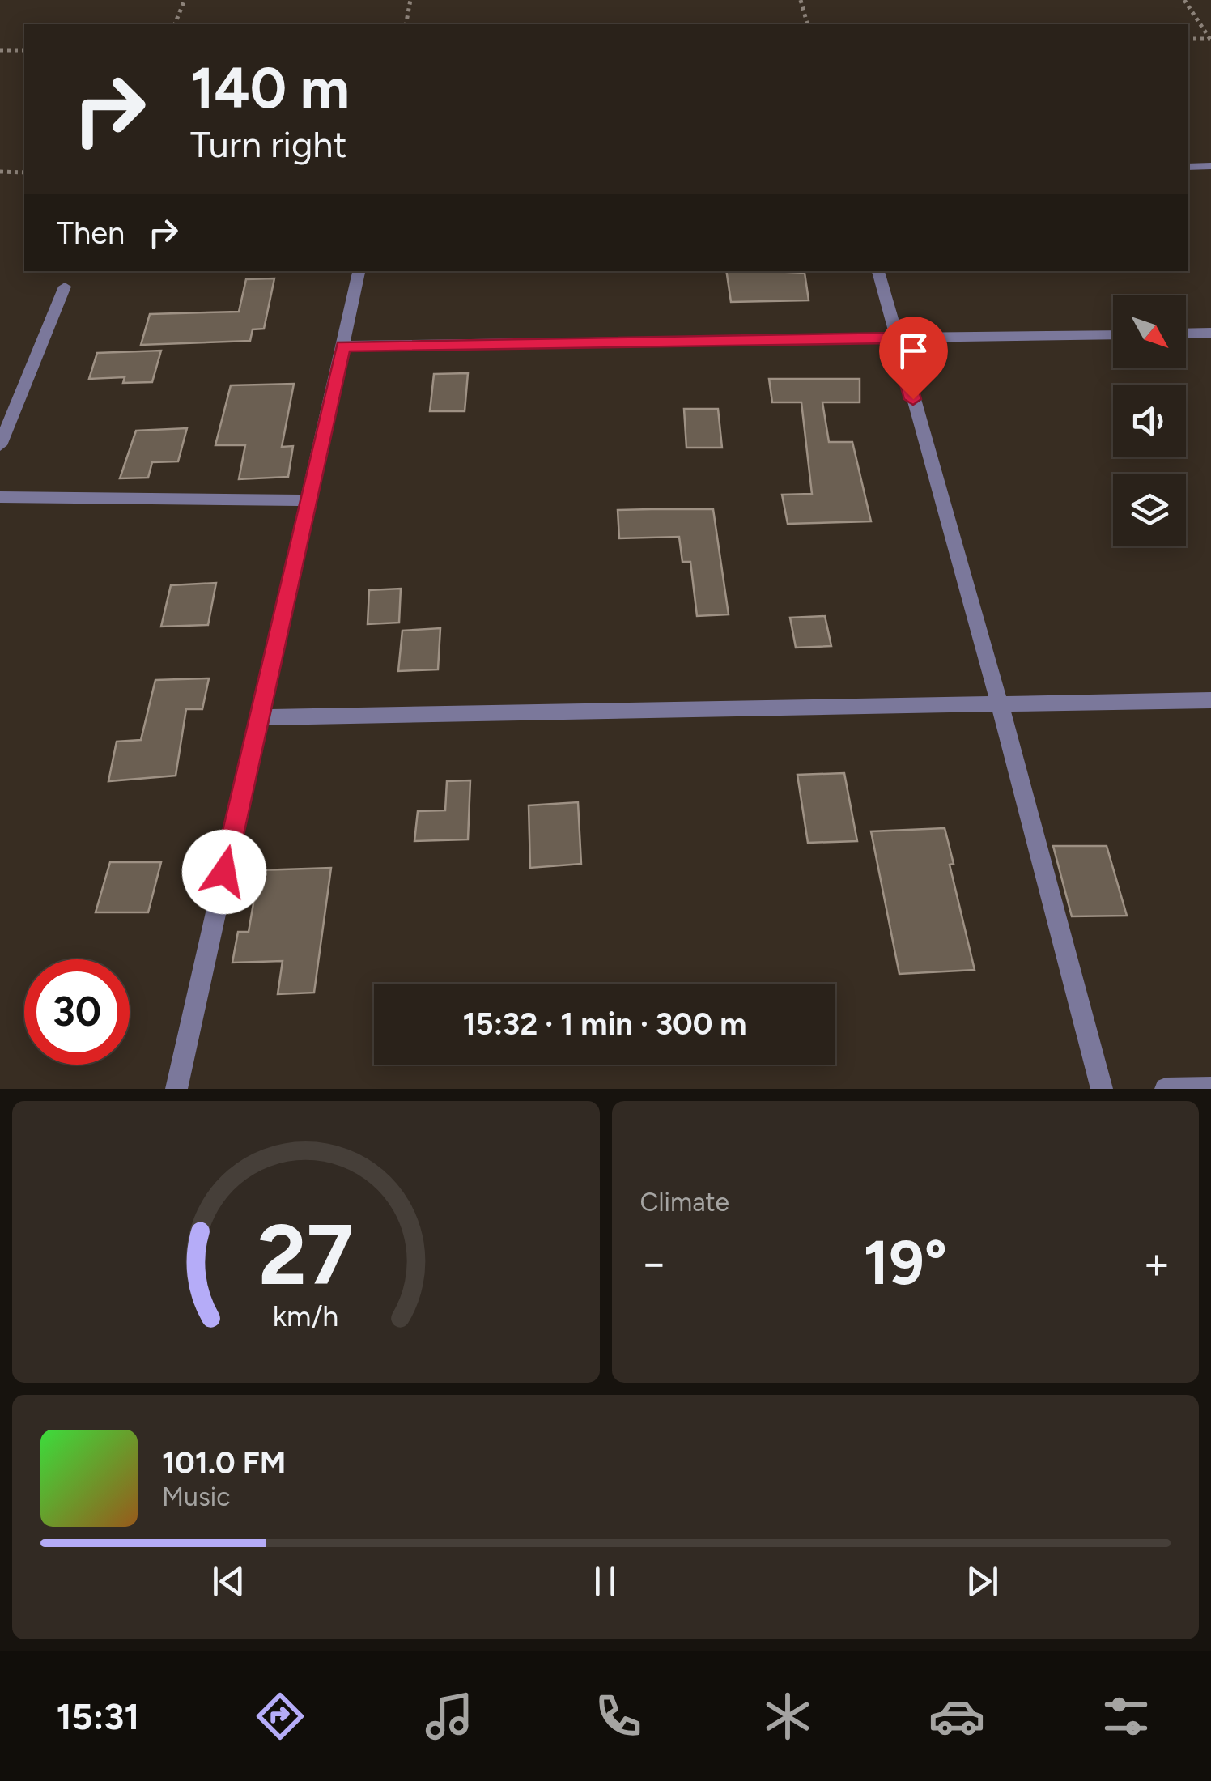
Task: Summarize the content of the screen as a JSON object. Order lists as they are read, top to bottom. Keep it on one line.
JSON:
{"north":"bottom right","page":{"turn":["140 m","Turn right"],"then":"Then","limit":"30","trip":"15:32 · 1 min · 300 m","tile":"Climate","heat":["−","19°","+"],"song":["101.0 FM","Music"],"tabs":"15:31","gauge":["27","km/h"]}}
